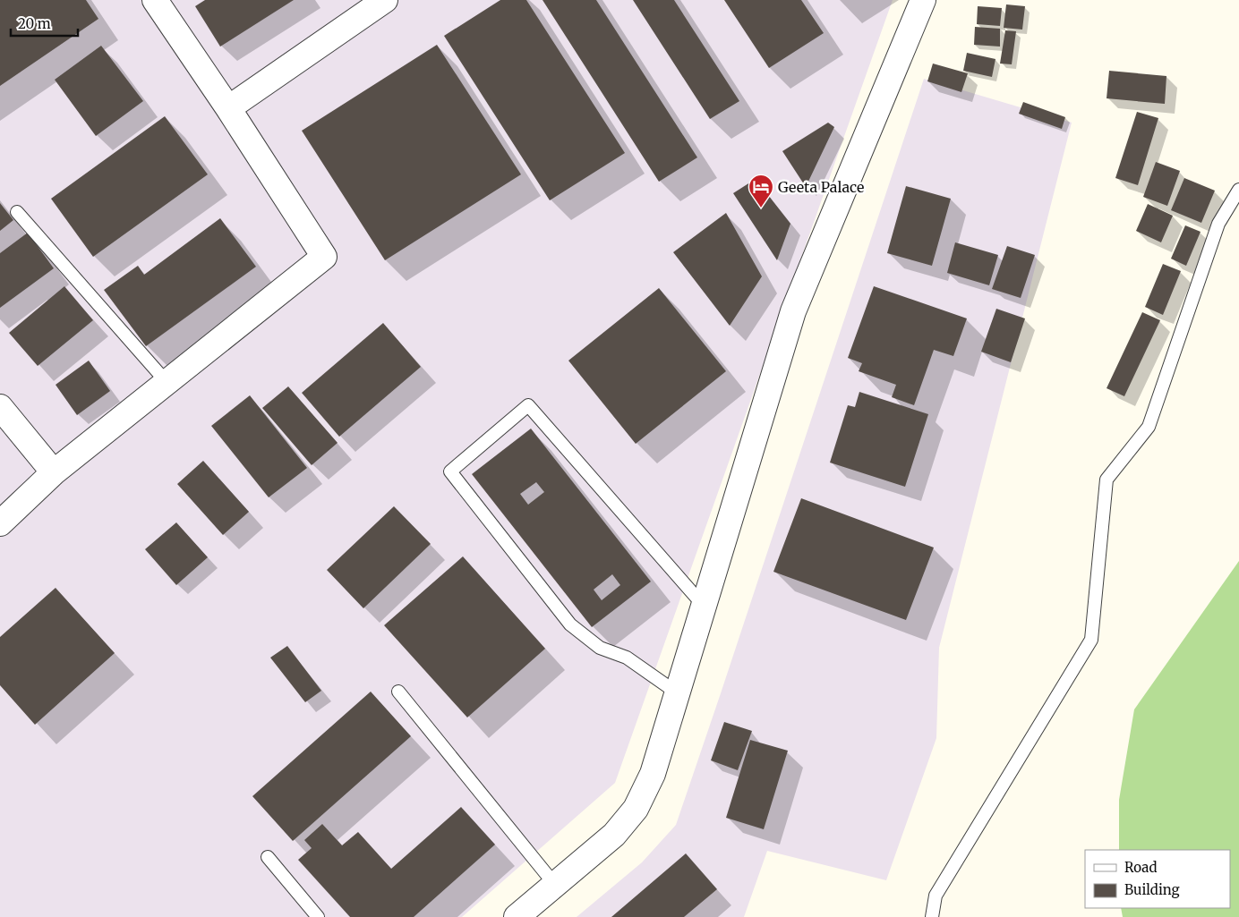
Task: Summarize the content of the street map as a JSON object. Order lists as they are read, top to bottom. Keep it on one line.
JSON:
{"places":{"hotel":["Geeta Palace"]},"legend":["Road","Building"],"scale_bar":"20 m"}
